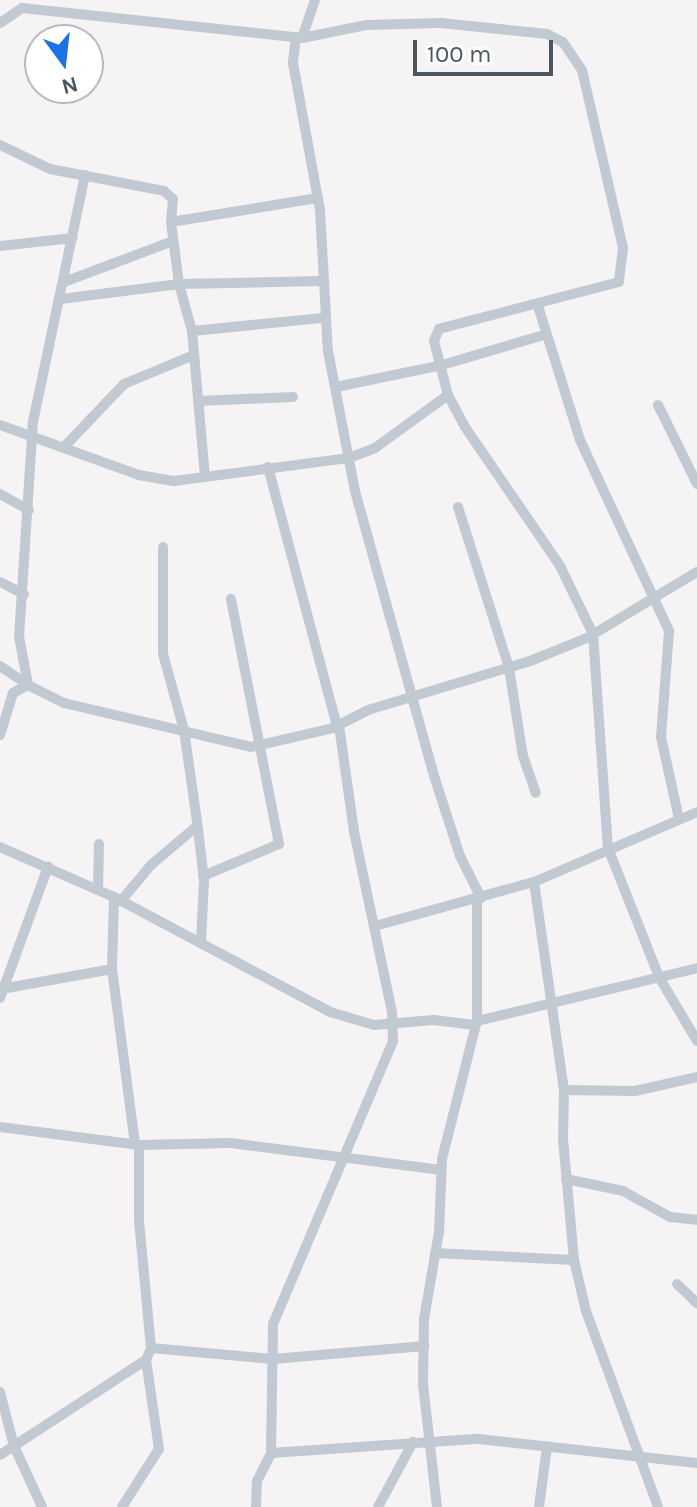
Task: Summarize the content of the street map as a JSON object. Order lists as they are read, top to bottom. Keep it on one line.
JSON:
{"scale_bar":"100 m","north":"bottom"}
